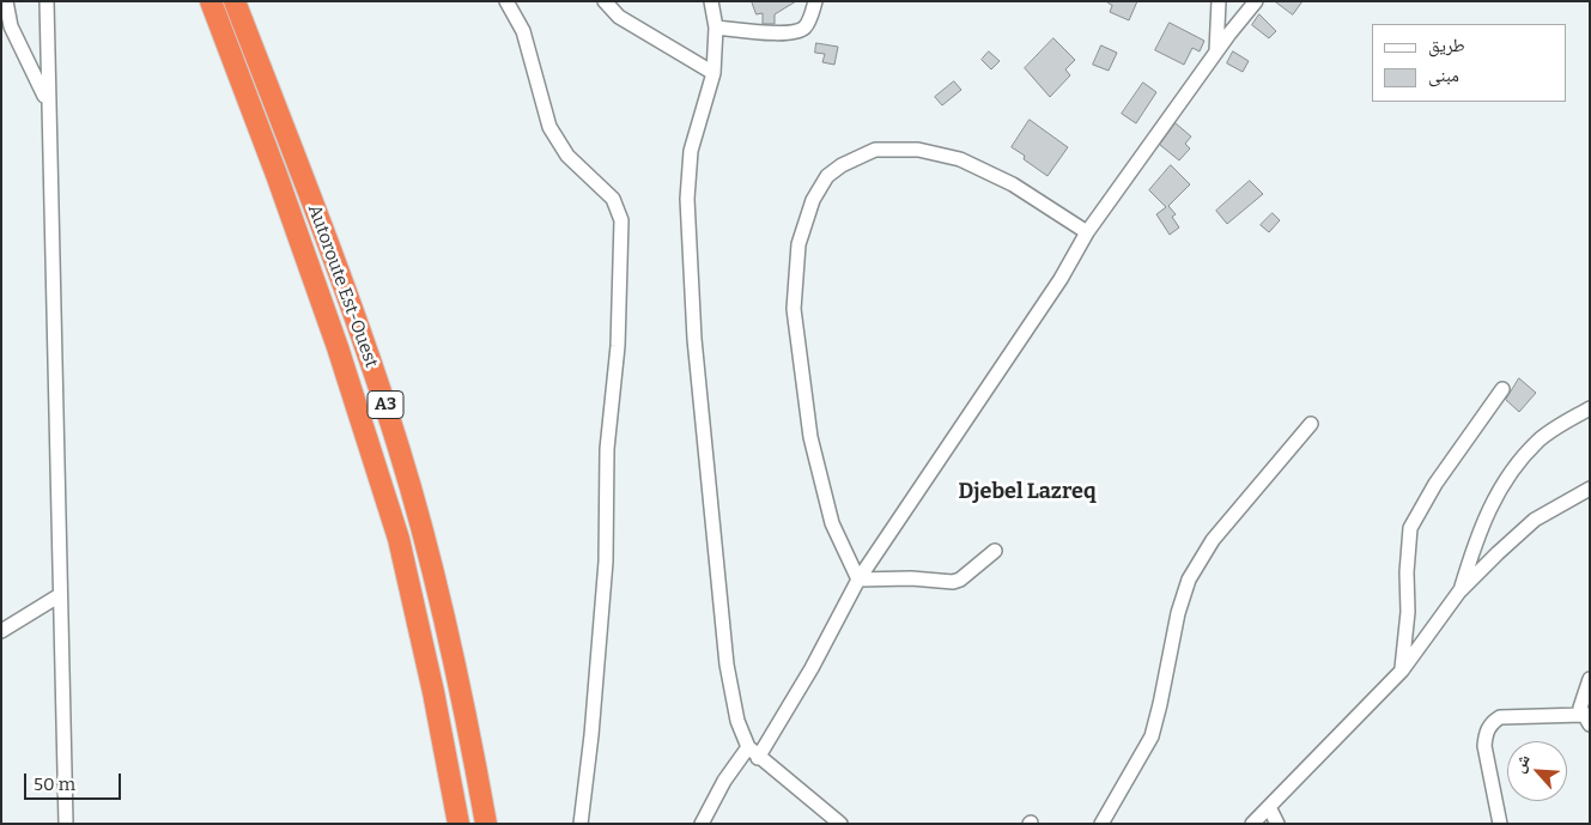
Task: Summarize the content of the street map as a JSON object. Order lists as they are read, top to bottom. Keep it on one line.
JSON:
{"streets":{"highway":["Autoroute Est-Ouest","A3"]},"districts":["Djebel Lazreq"],"legend":["طريق","مبنى"],"scale_bar":"50 m","north":"top left"}
